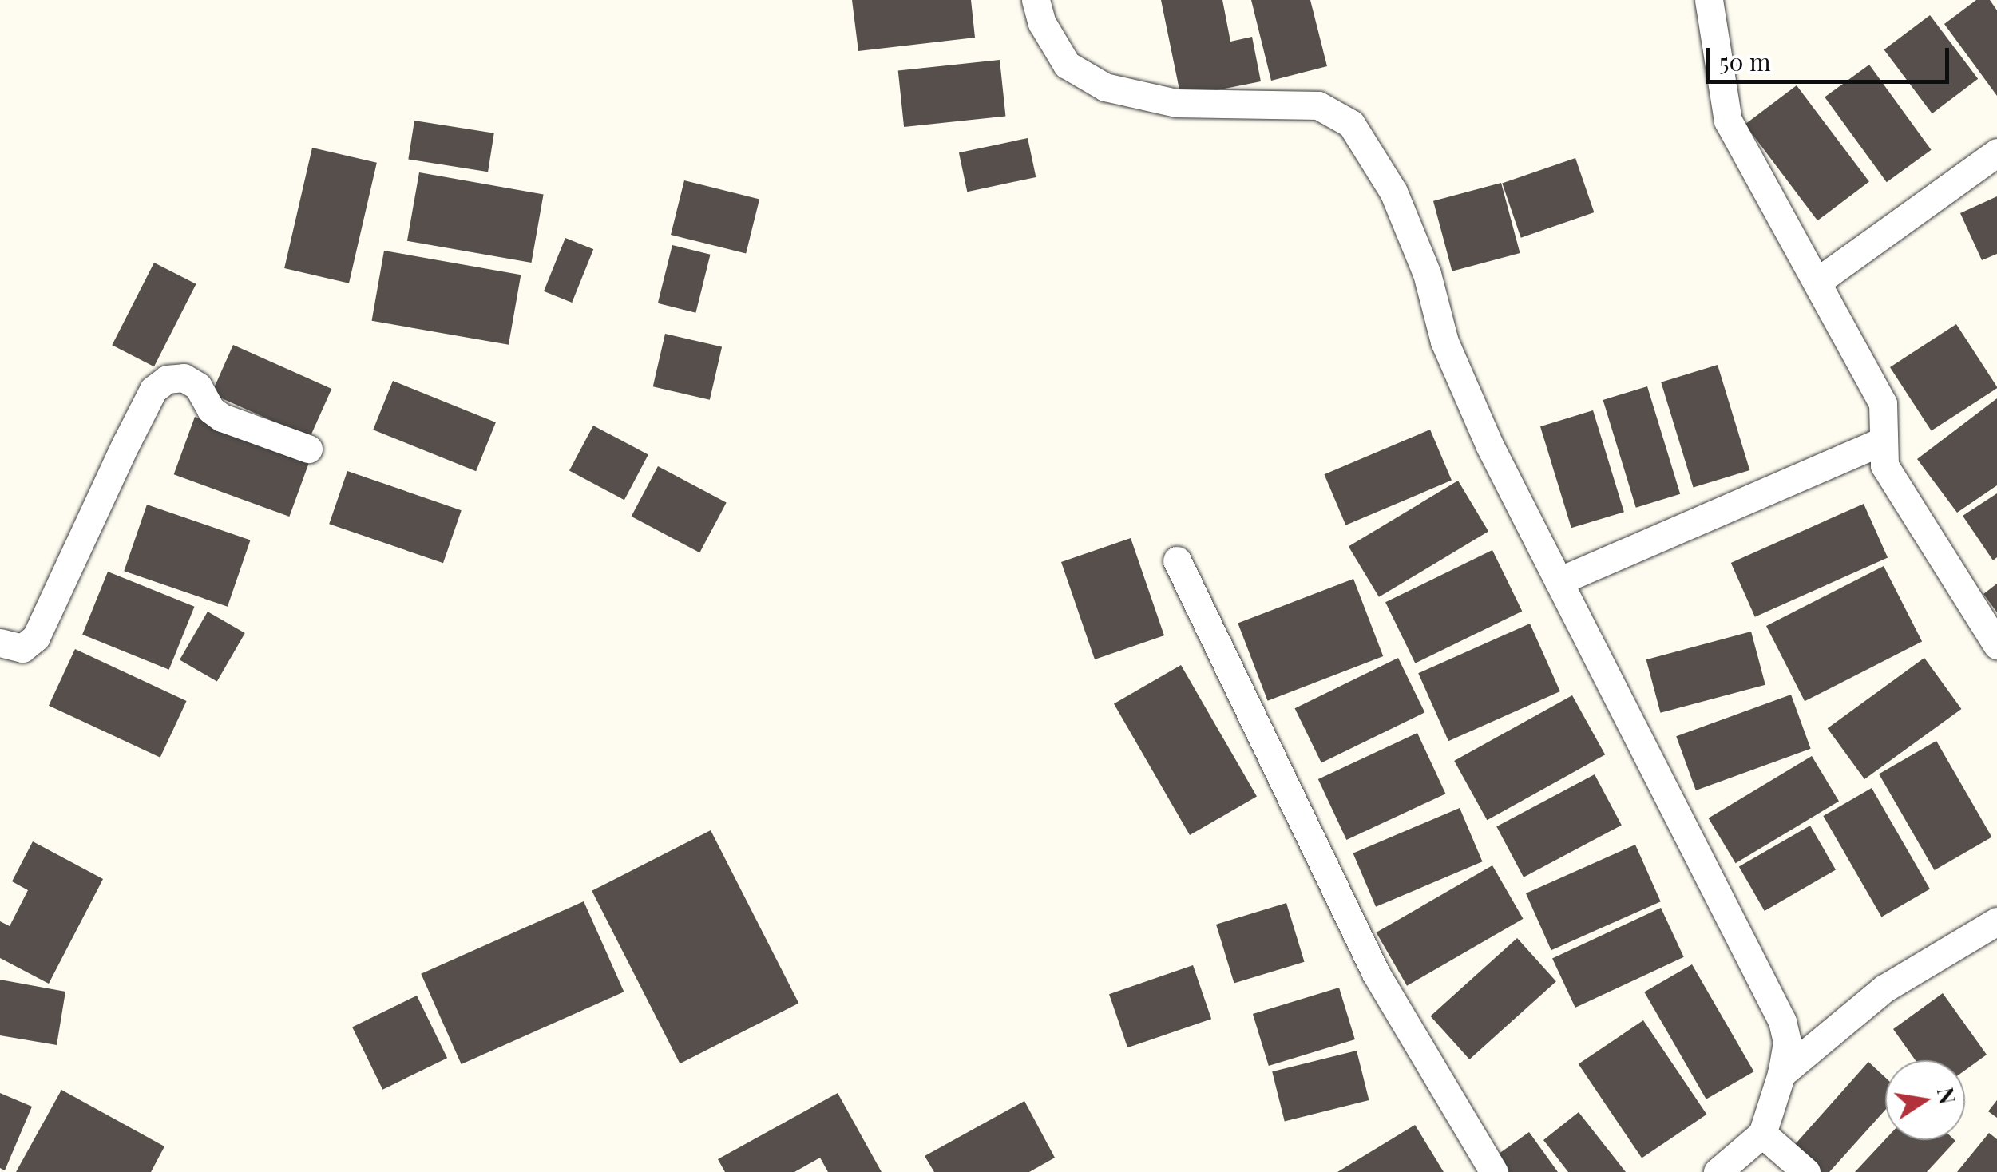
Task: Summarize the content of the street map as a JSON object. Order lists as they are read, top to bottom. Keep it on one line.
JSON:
{"scale_bar":"50 m","north":"right"}
